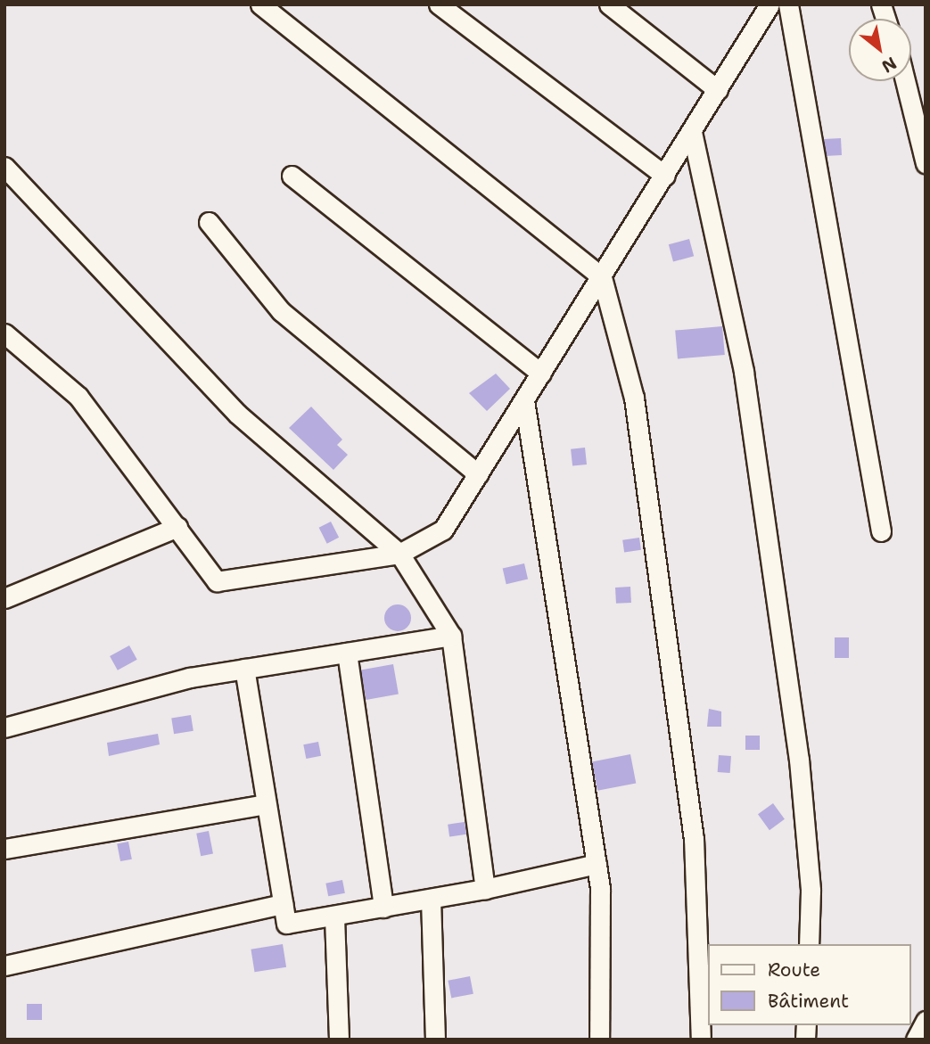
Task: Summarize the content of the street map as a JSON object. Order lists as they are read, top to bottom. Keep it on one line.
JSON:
{"legend":["Route","Bâtiment"],"north":"bottom right"}
